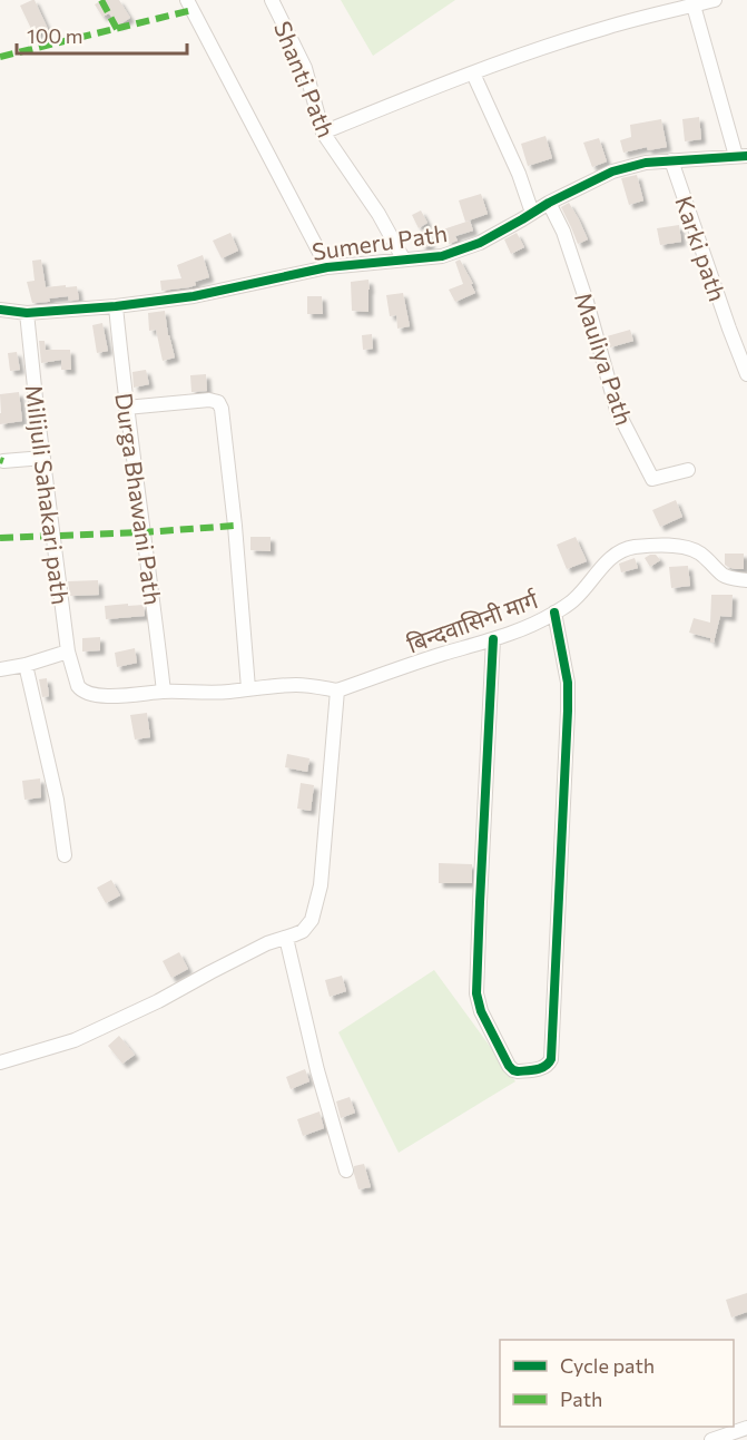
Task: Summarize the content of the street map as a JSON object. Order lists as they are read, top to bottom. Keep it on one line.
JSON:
{"streets":{"street":["Shanti Path","Sumeru Path","Karki path","Mauliya Path","Milijuli Sahakari path","Durga Bhawani Path","बिन्दवासिनी मार्ग"]},"crossings":[["Shanti Path","Sumeru Path"],["Sumeru Path","Karki path"],["Sumeru Path","Mauliya Path"],["Sumeru Path","Milijuli Sahakari path"],["Sumeru Path","Durga Bhawani Path"],["Milijuli Sahakari path","Durga Bhawani Path"]],"legend":["Cycle path","Path"],"scale_bar":"100 m"}
